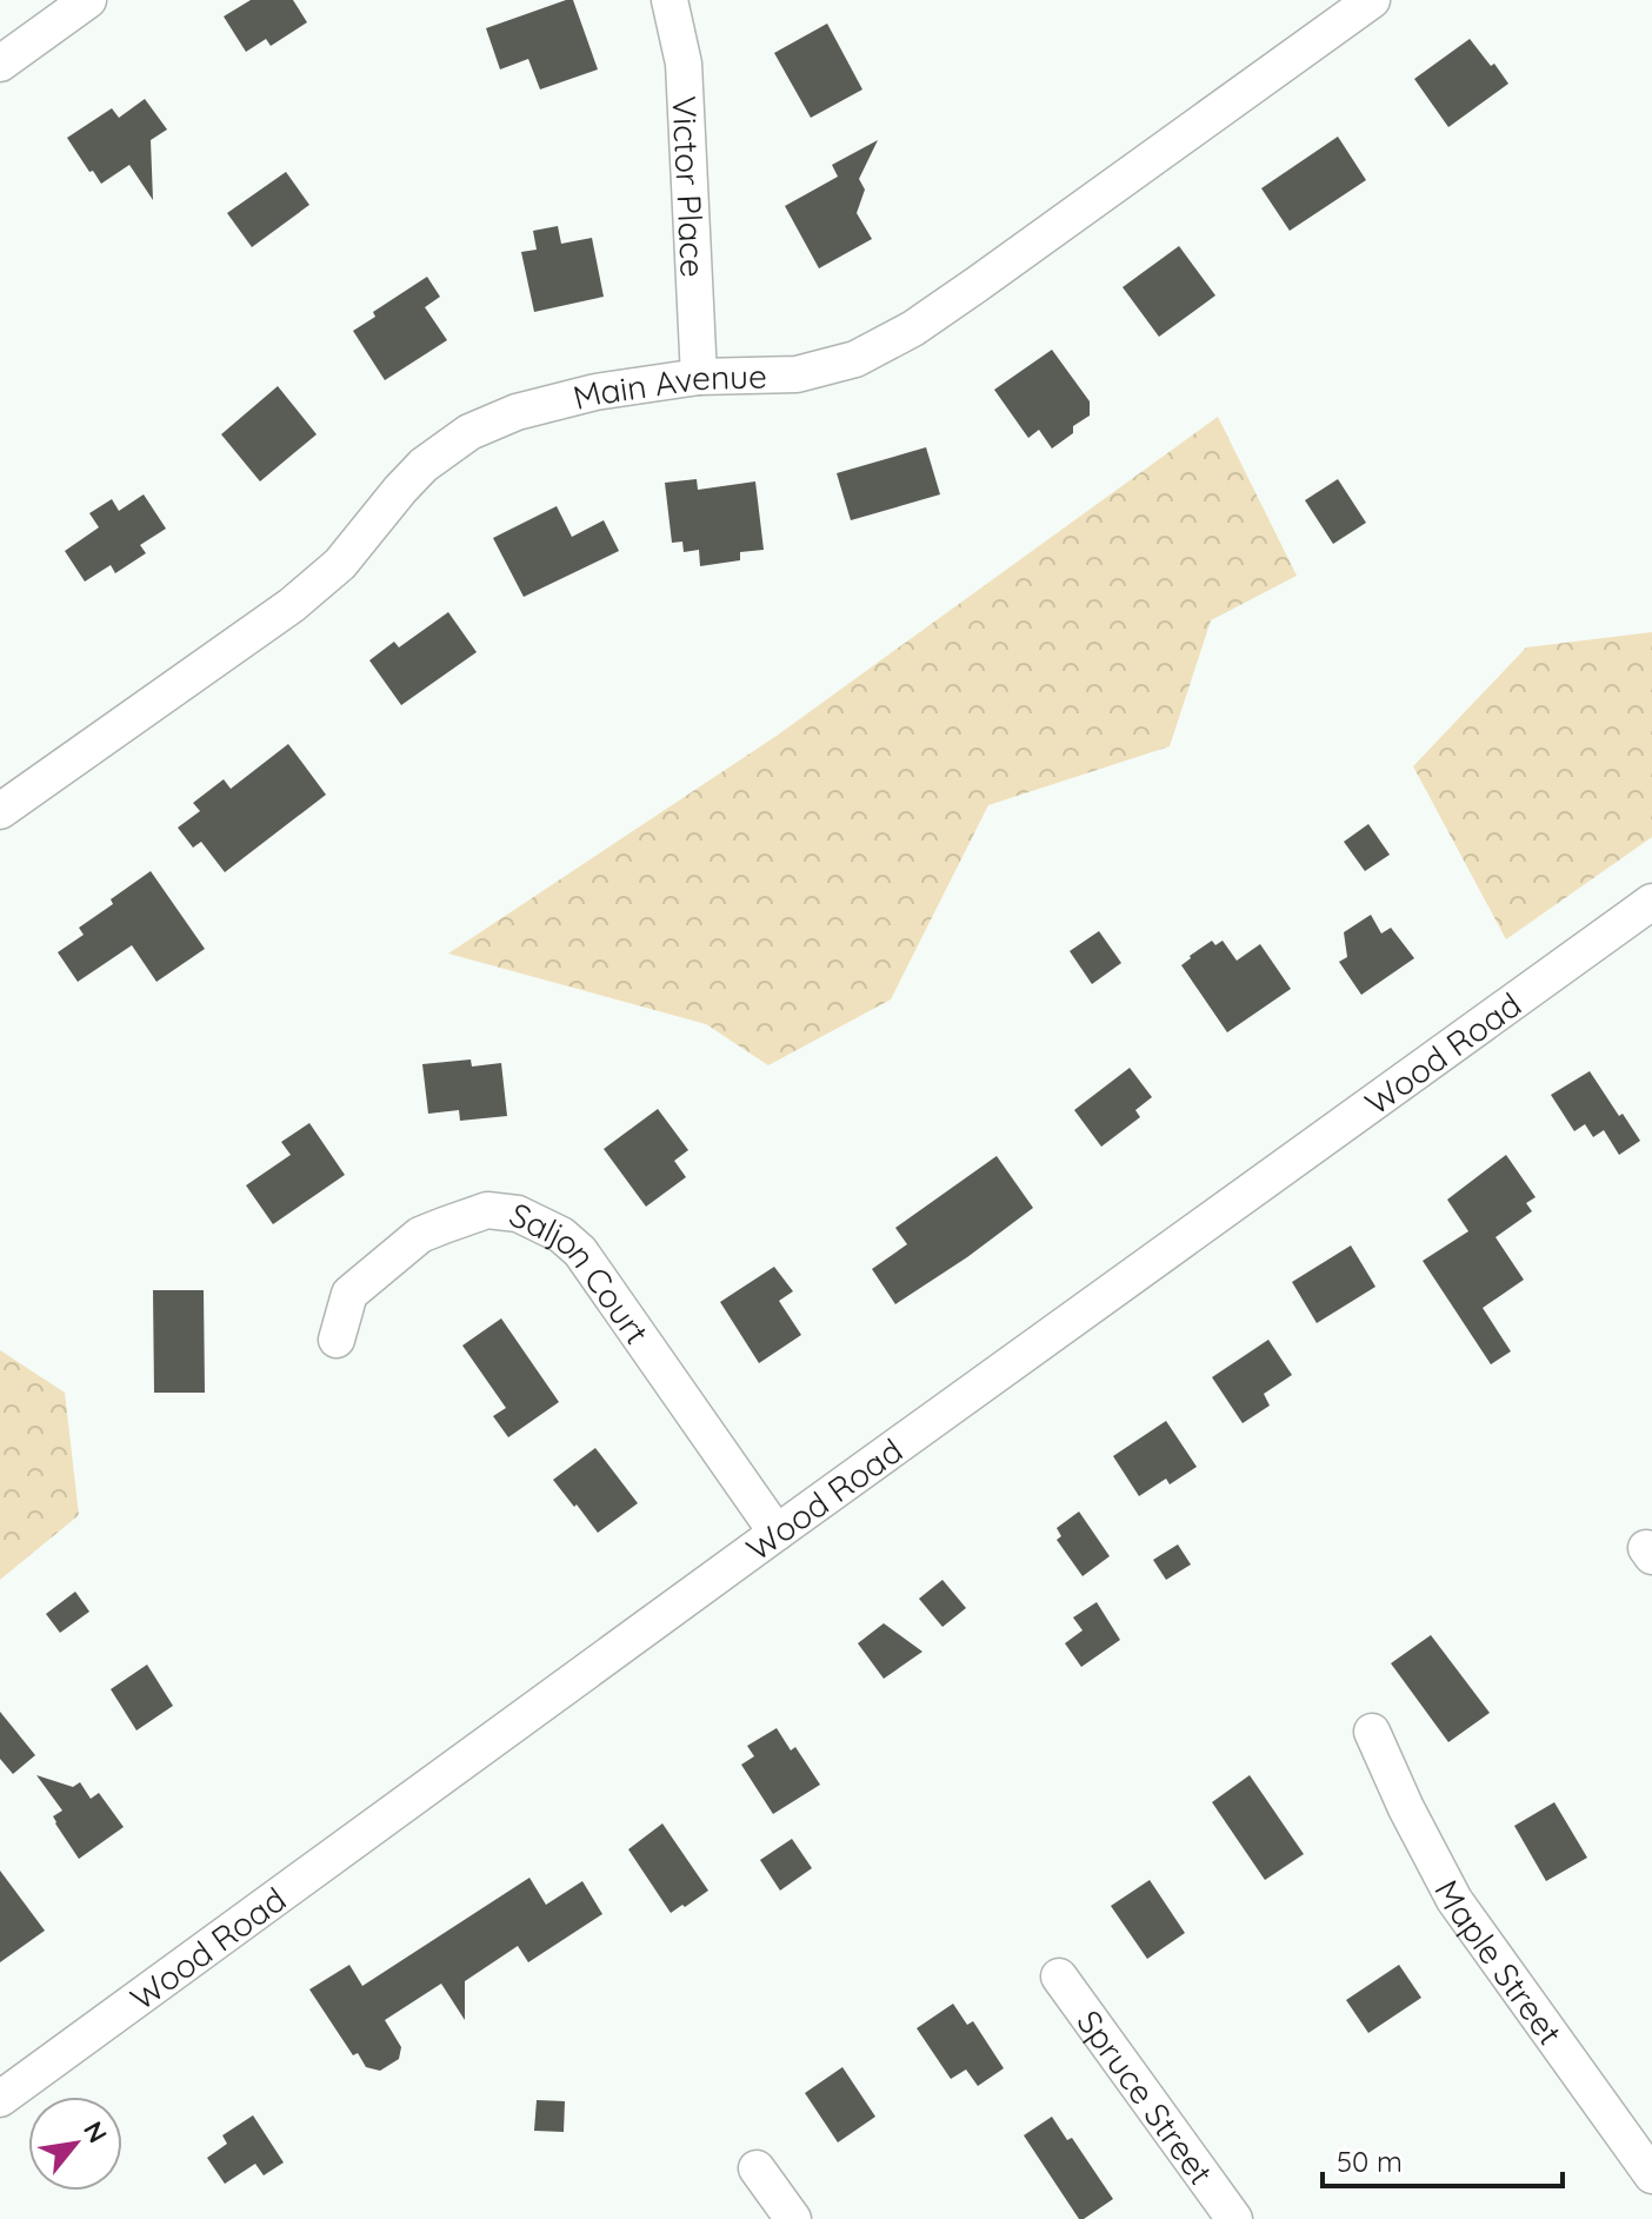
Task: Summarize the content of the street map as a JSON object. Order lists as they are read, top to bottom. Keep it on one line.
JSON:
{"streets":{"street":["Victor Place","Main Avenue","Wood Road","Saljon Court","Maple Street","Spruce Street"]},"crossings":[["Victor Place","Main Avenue"],["Wood Road","Saljon Court"]],"scale_bar":"50 m","north":"top right"}
